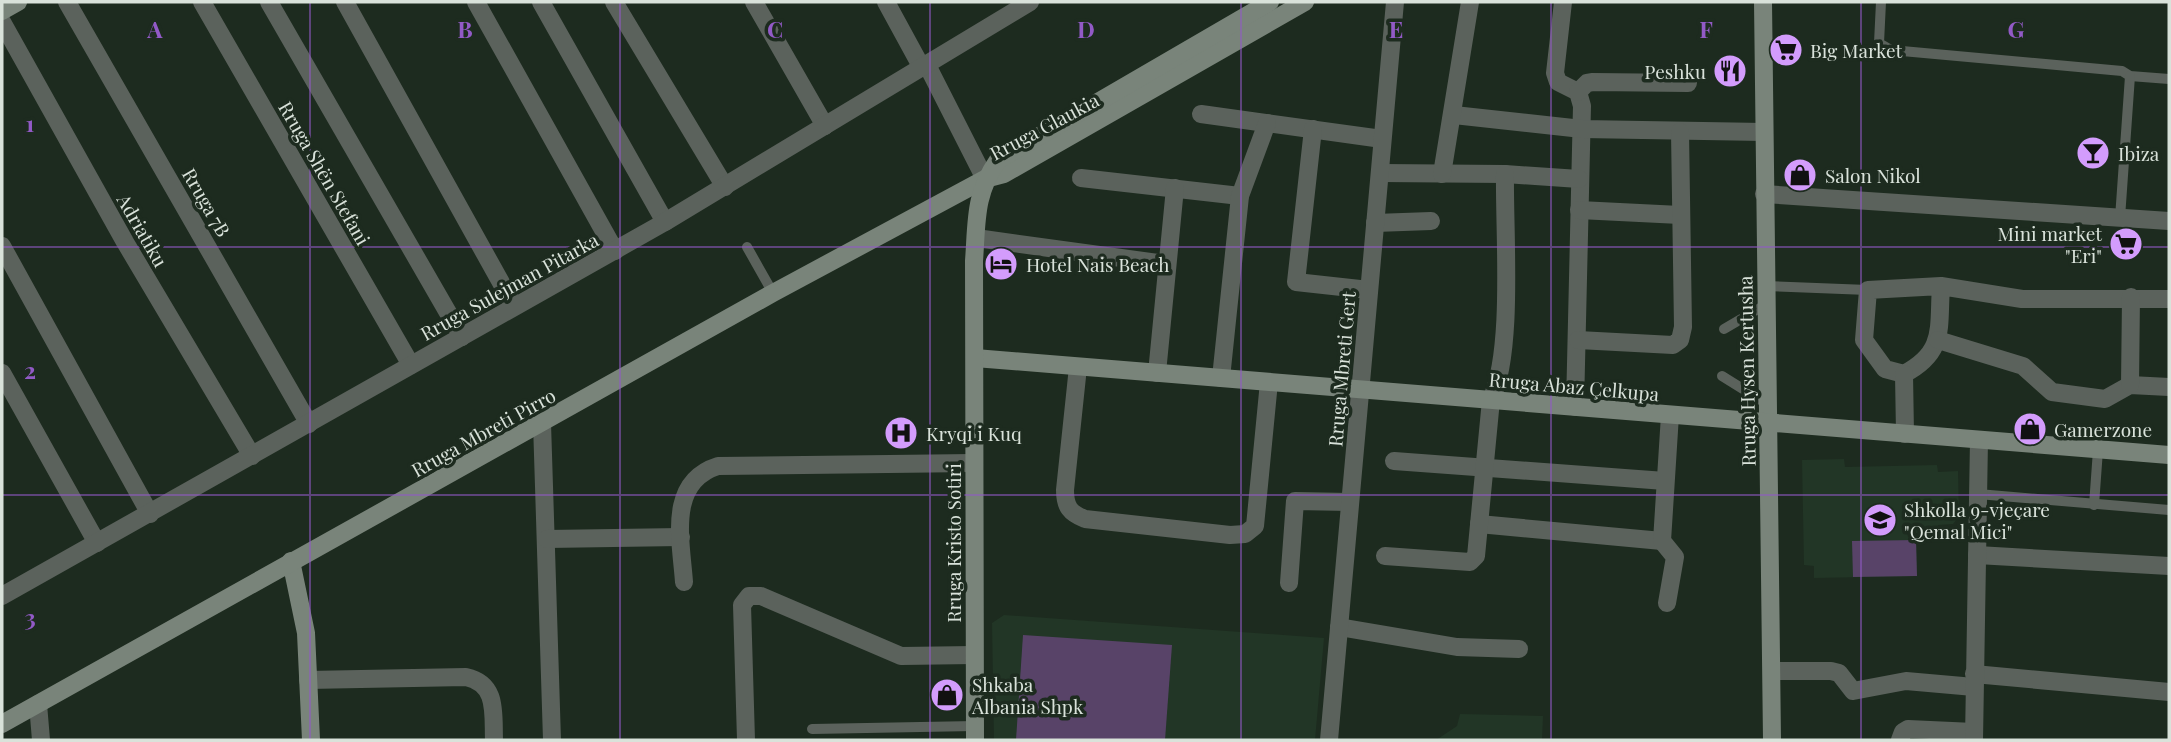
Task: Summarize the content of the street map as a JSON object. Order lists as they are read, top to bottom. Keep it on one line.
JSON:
{"streets":{"main road":["Rruga Glaukia","Rruga Hysen Kertusha","Rruga Abaz Çelkupa","Rruga Mbreti Pirro","Rruga Kristo Sotiri"],"street":["Rruga Shën Stefani","Rruga 7B","Adriatiku","Rruga Sulejman Pitarka","Rruga Mbreti Gert"]},"crossings":[["Rruga Glaukia","Rruga Mbreti Pirro"],["Rruga Glaukia","Rruga Kristo Sotiri"],["Rruga Shën Stefani","Rruga Sulejman Pitarka"],["Rruga 7B","Rruga Sulejman Pitarka"],["Adriatiku","Rruga Sulejman Pitarka"],["Rruga Mbreti Gert","Rruga Abaz Çelkupa"],["Rruga Hysen Kertusha","Rruga Abaz Çelkupa"],["Rruga Abaz Çelkupa","Rruga Kristo Sotiri"],["Rruga Mbreti Pirro","Rruga Kristo Sotiri"]],"places":{"supermarket":["Big Market","Mini market \"Eri\""],"restaurant":["Peshku"],"bar":["Ibiza"],"shop":["Salon Nikol","Gamerzone","Shkaba Albania Shpk"],"hotel":["Hotel Nais Beach"],"hospital":["Kryqi i Kuq"],"school or university":["Shkolla 9-vjeçare \"Qemal Mici\""]},"grid":{"columns":["A","B","C","D","E","F","G"],"rows":["1","2","3"]}}
